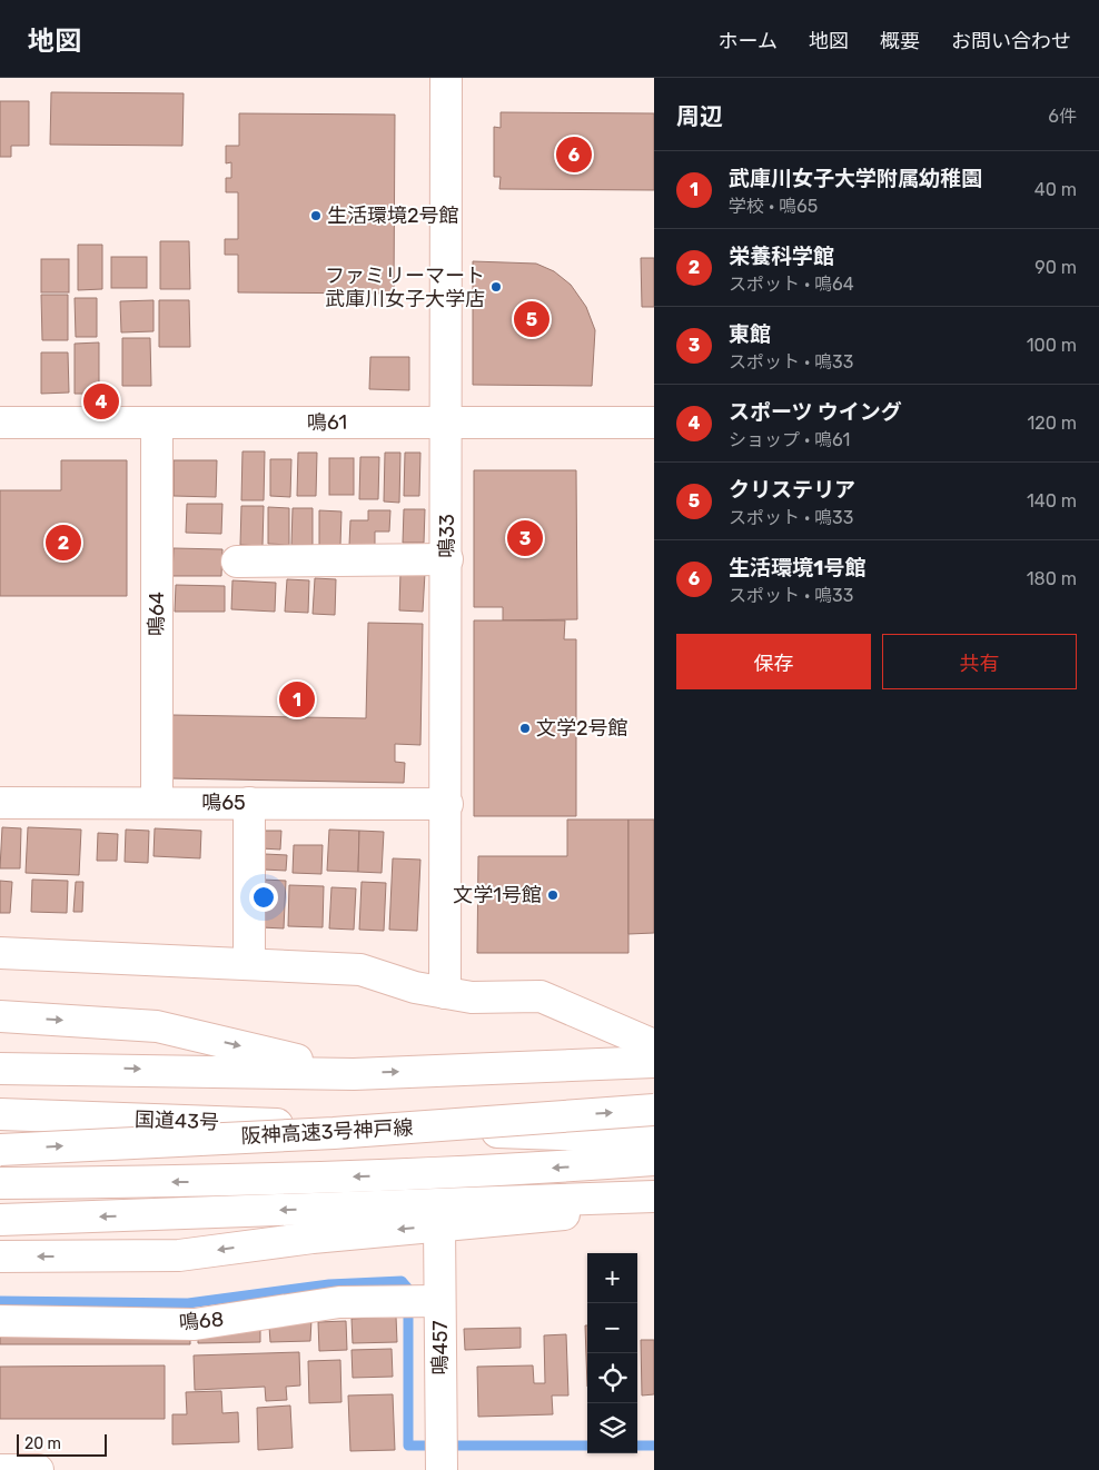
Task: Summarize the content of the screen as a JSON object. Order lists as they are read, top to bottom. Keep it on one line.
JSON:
{"streets":{"main road":["鳴61","鳴33","鳴64","鳴65","国道43号","阪神高速3号神戸線","鳴68","鳴457"]},"crossings":[["鳴61","鳴33"],["鳴61","鳴64"],["鳴33","鳴65"],["鳴64","鳴65"],["鳴68","鳴457"]],"places":["生活環境2号館","ファミリーマート 武庫川女子大学店","文学2号館","文学1号館"],"scale_bar":"20 m","page":{"header":"地図","nav":["ホーム","地図","概要","お問い合わせ"],"heading":["周辺","6件"],"pins":["6","5","4","3","2","1"],"list":[{"mark":"1","name":"武庫川女子大学附属幼稚園","note":"学校 · 鳴65","value":"40 m"},{"mark":"2","name":"栄養科学館","note":"スポット · 鳴64","value":"90 m"},{"mark":"3","name":"東館","note":"スポット · 鳴33","value":"100 m"},{"mark":"4","name":"スポーツ ウイング","note":"ショップ · 鳴61","value":"120 m"},{"mark":"5","name":"クリステリア","note":"スポット · 鳴33","value":"140 m"},{"mark":"6","name":"生活環境1号館","note":"スポット · 鳴33","value":"180 m"}],"buttons":["保存","共有"],"map_buttons":["+","−"],"scale":"20 m"}}
